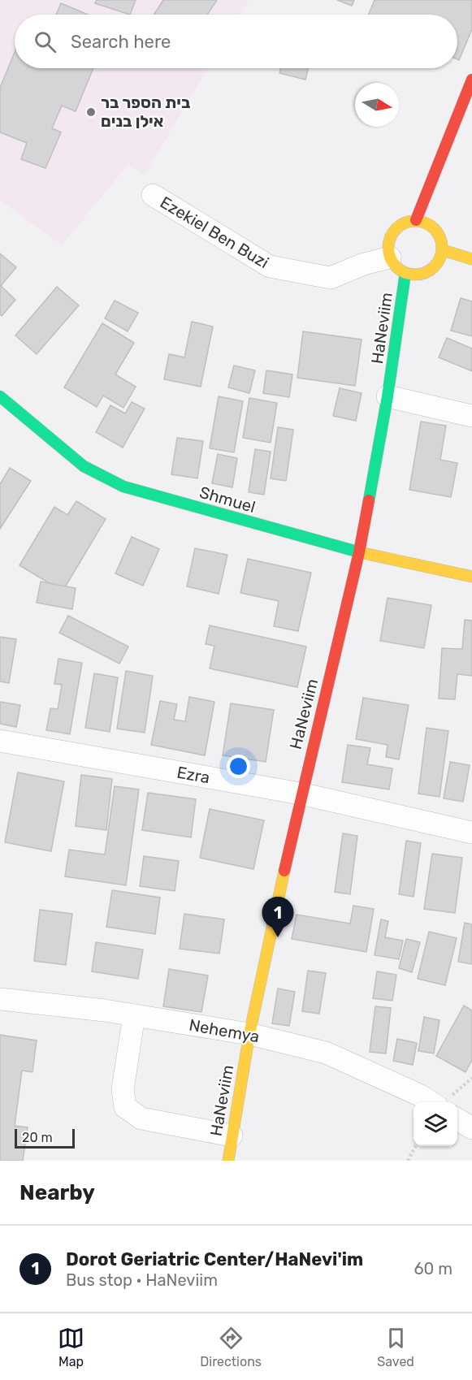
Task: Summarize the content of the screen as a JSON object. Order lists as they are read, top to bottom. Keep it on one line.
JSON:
{"streets":{"street":["Ezekiel Ben Buzi","HaNeviim","Shmuel","Ezra","Nehemya"]},"crossings":[["Ezekiel Ben Buzi","HaNeviim"],["HaNeviim","Shmuel"],["HaNeviim","Ezra"],["HaNeviim","Nehemya"]],"places":["בית הספר בר אילן בנים"],"scale_bar":"20 m","north":"right","page":{"search":"Search here","pins":"1","scale":"20 m","heading":"Nearby","list":[{"mark":"1","name":"Dorot Geriatric Center/HaNevi'im","note":"Bus stop · HaNeviim","value":"60 m"}],"nav":["Map","Directions","Saved"]}}
